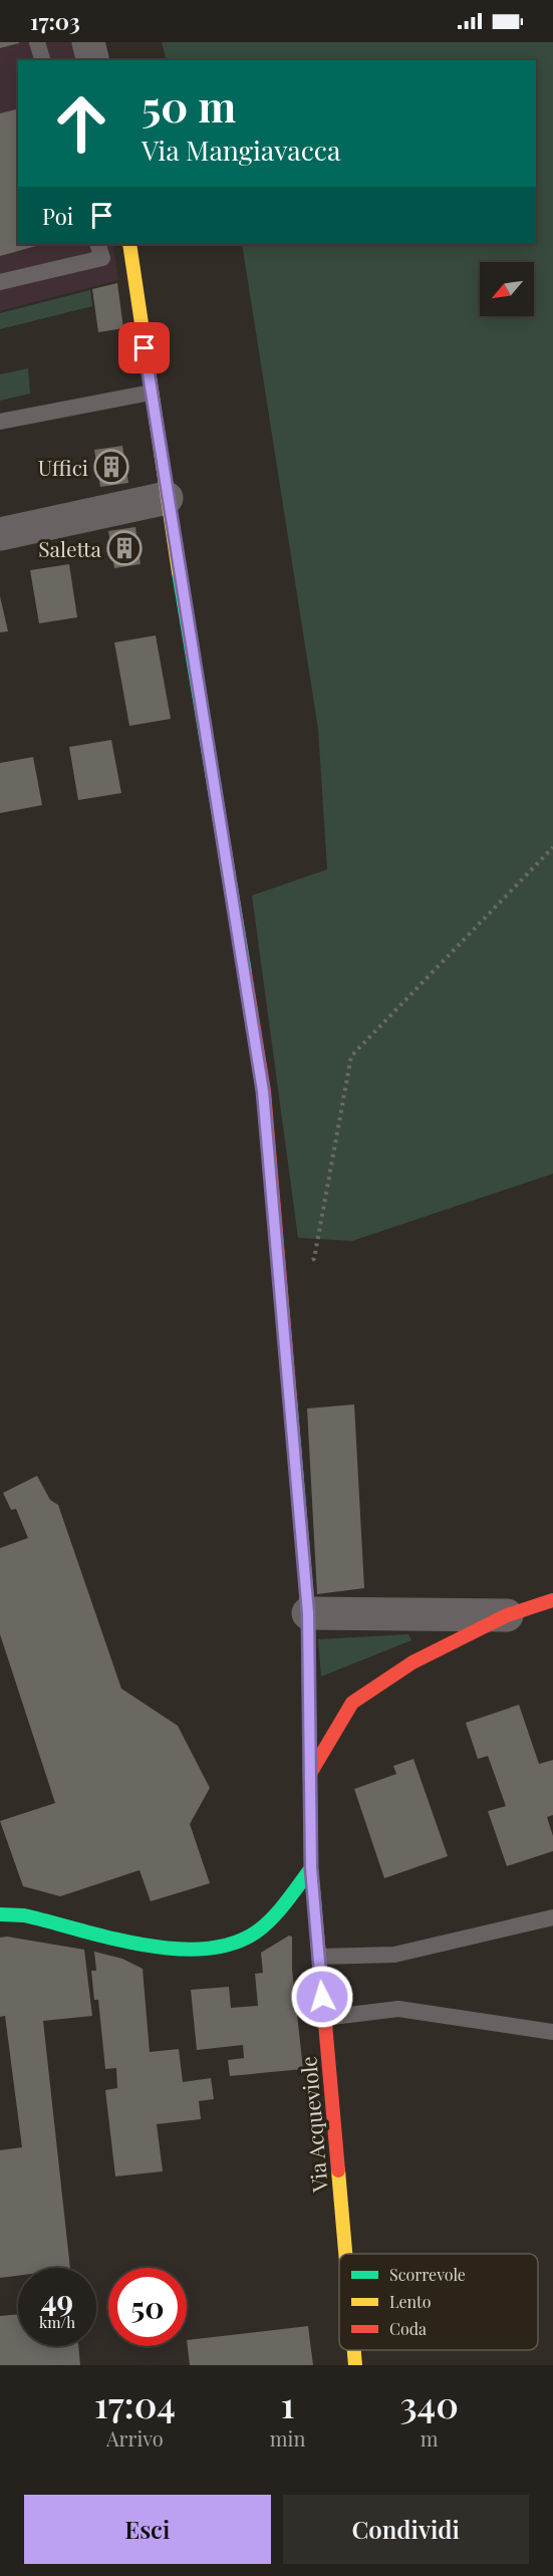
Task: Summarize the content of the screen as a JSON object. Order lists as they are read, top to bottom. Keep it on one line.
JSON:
{"streets":{"street":["Via Acqueviole"]},"places":{"building":["Uffici","Saletta"]},"legend":["Scorrevole","Lento","Coda"],"north":"bottom left","page":{"status":"17:03","turn":["50 m","Via Mangiavacca"],"then":"Poi","speed":"49 km/h","limit":"50","eta":["17:04","Arrivo","1","min","340","m"],"buttons":["Esci","Condividi"]}}
